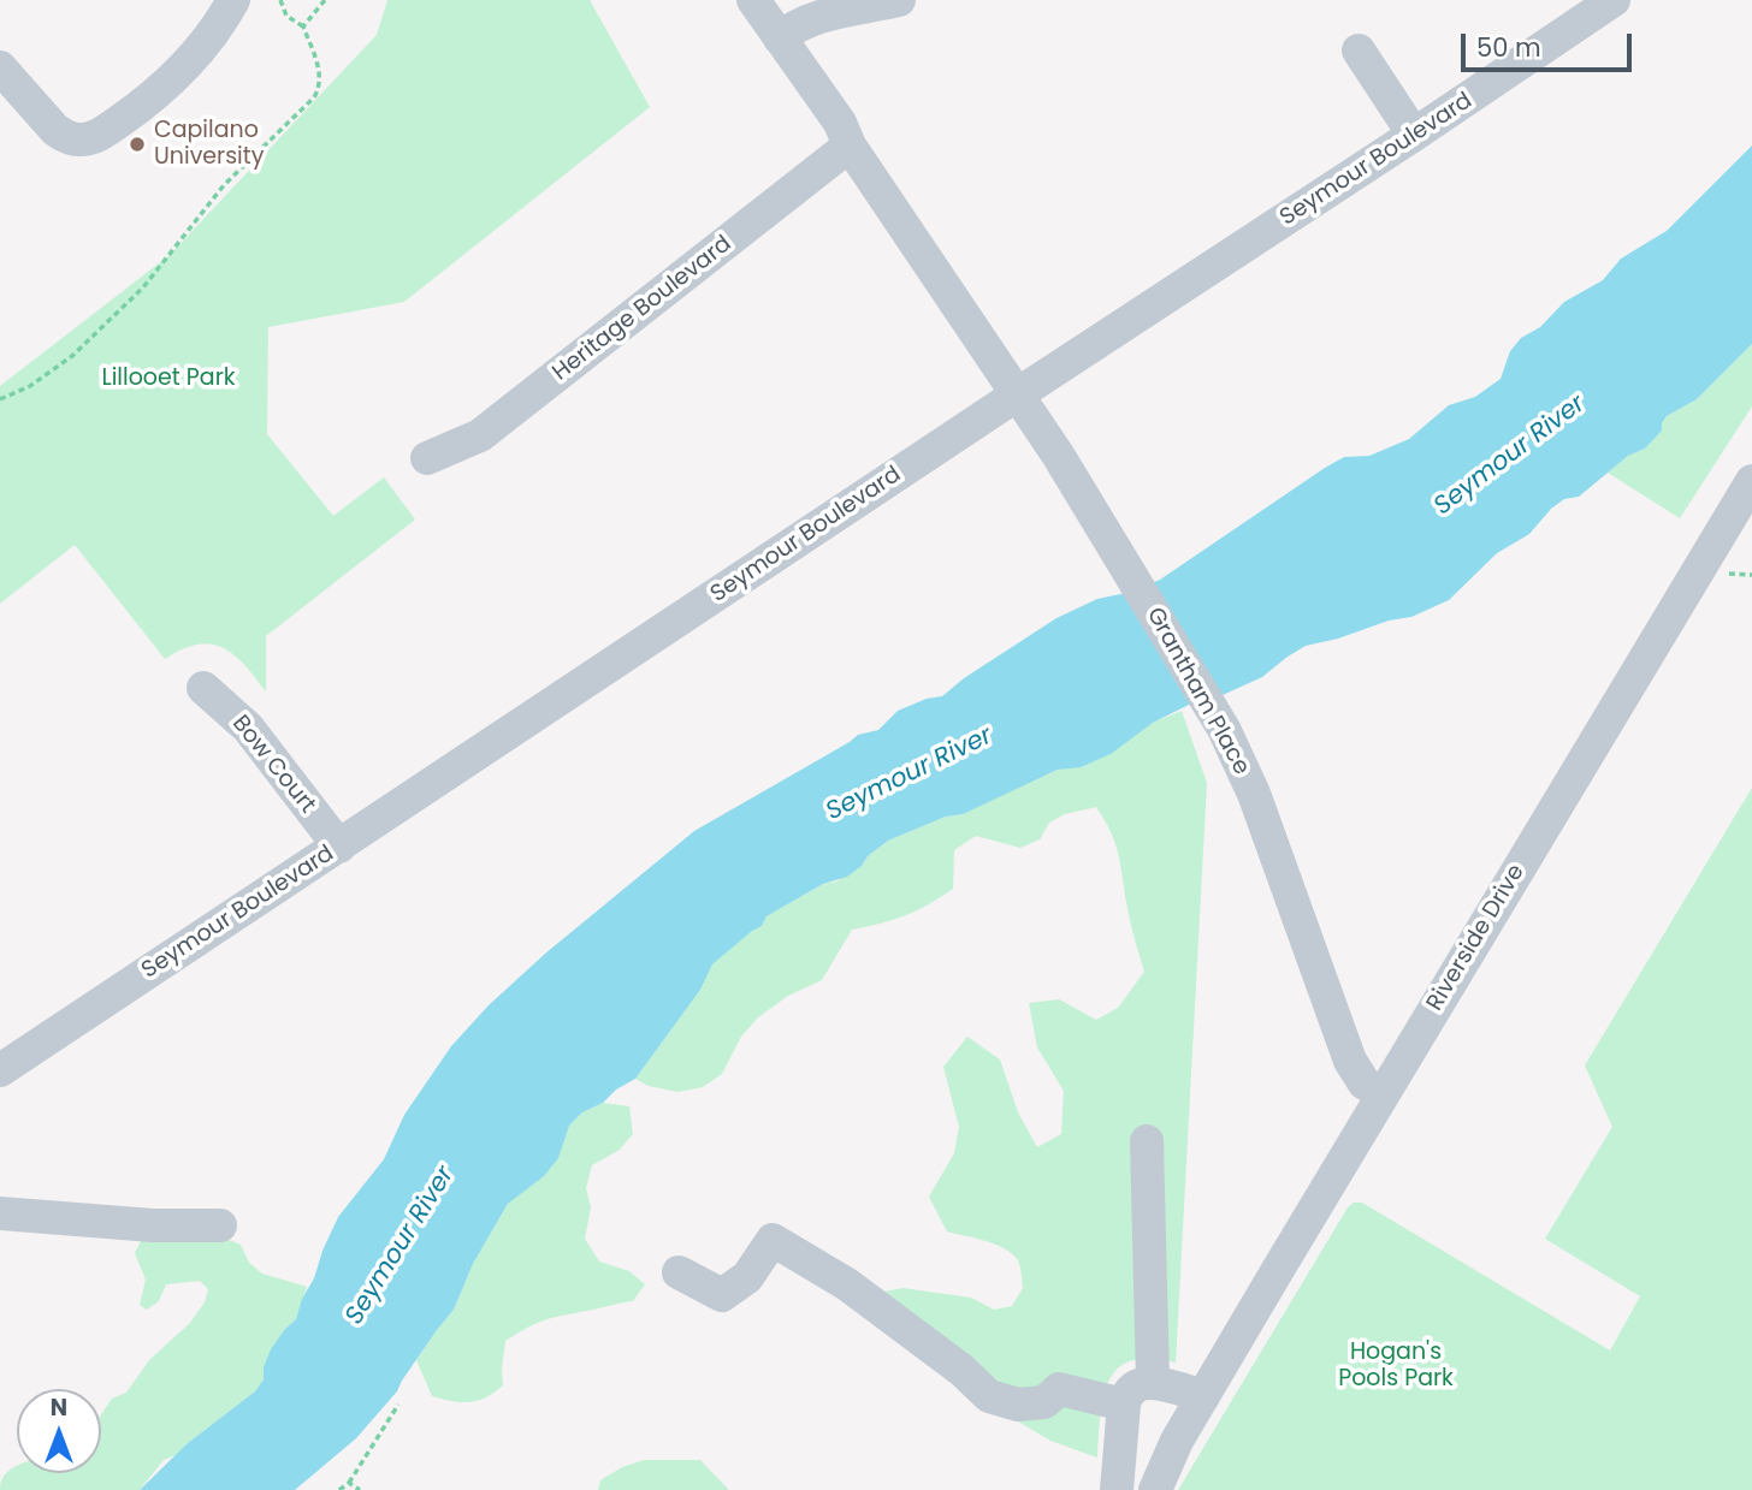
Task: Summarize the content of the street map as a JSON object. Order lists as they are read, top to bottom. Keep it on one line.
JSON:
{"streets":{"street":["Seymour Boulevard","Heritage Boulevard","Grantham Place","Bow Court","Riverside Drive"]},"crossings":[["Seymour Boulevard","Grantham Place"],["Seymour Boulevard","Bow Court"],["Grantham Place","Riverside Drive"]],"water":["Seymour River"],"parks":["Lillooet Park","Hogan's Pools Park"],"places":["Capilano University"],"scale_bar":"50 m","north":"top"}
